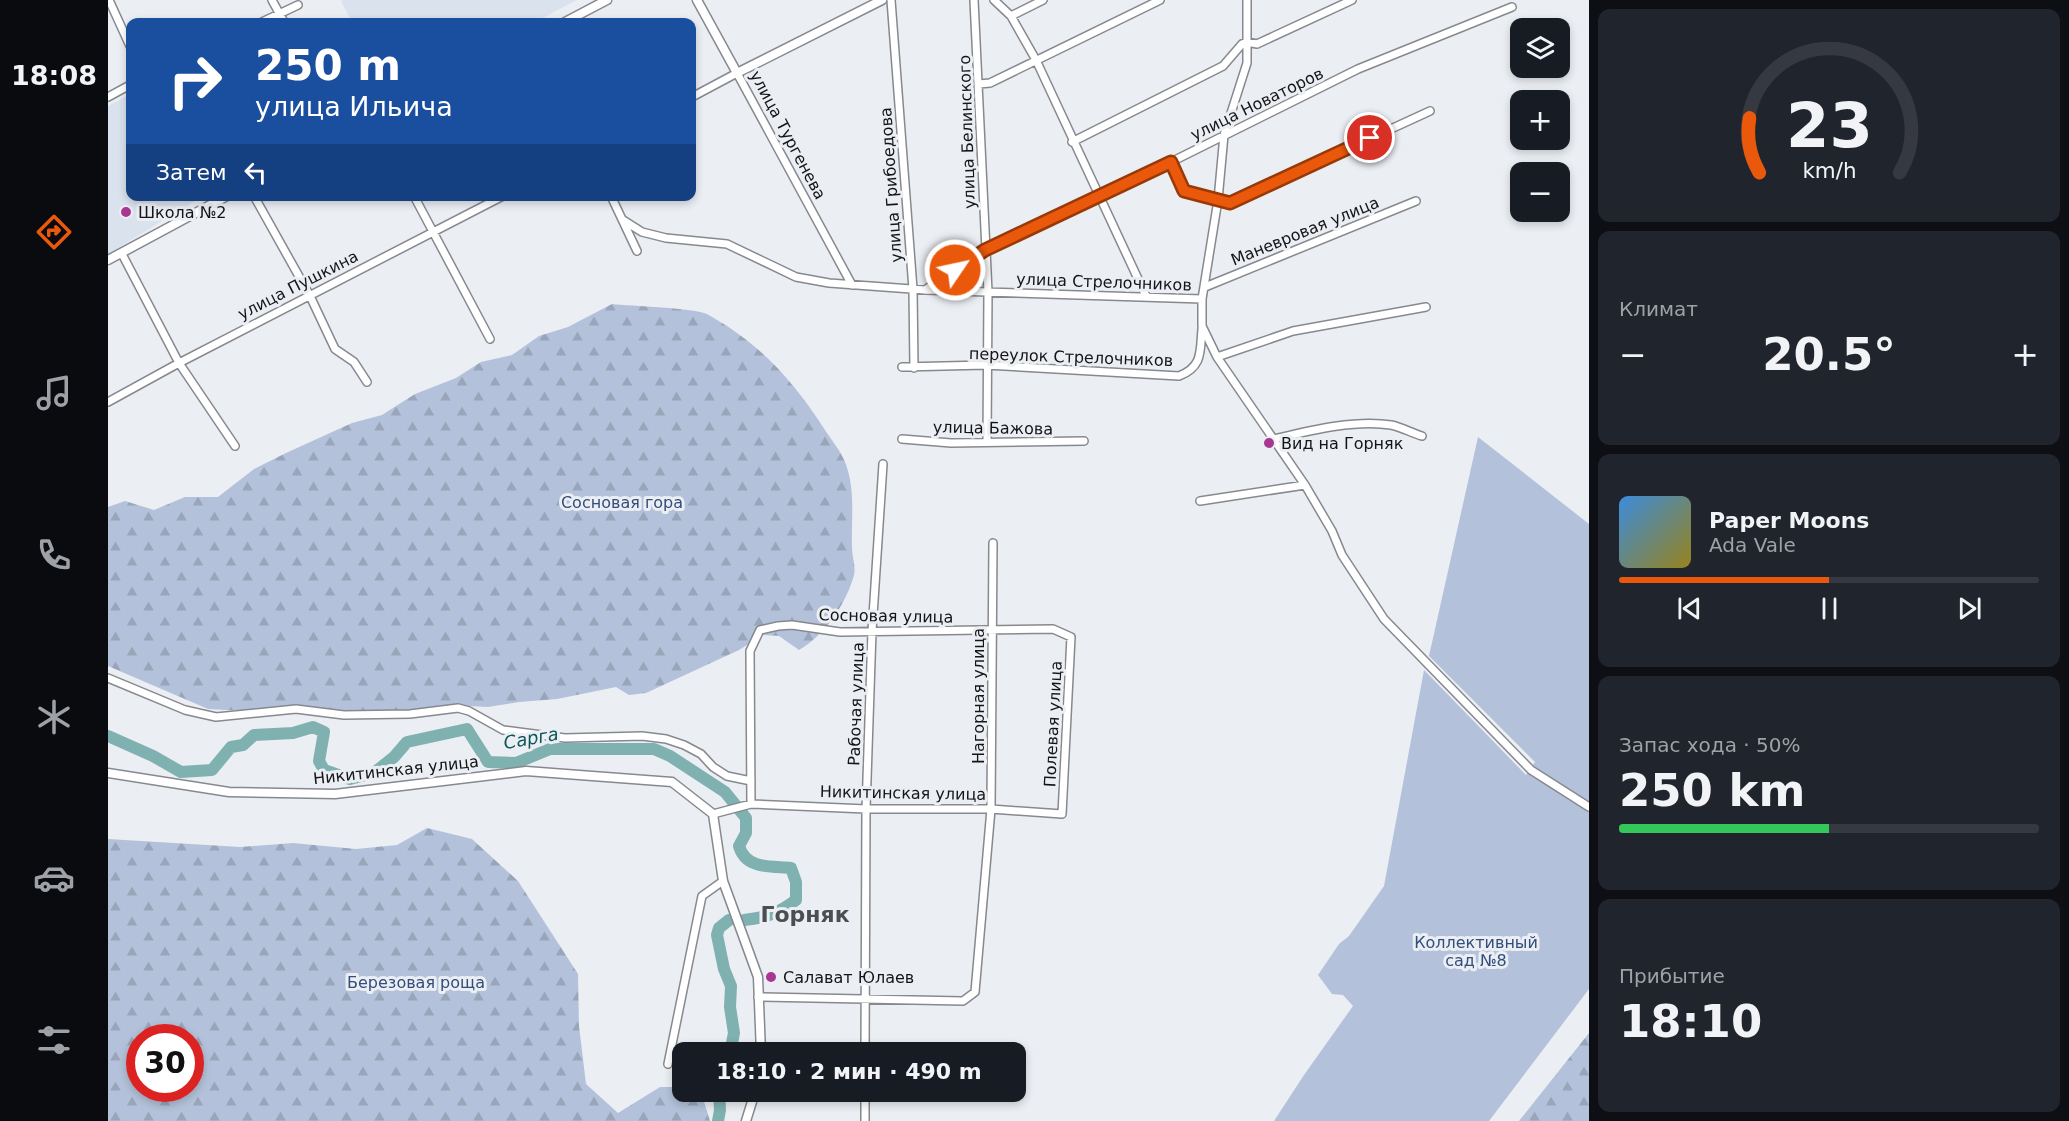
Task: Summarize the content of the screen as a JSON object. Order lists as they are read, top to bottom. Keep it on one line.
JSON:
{"streets":{"street":["улица Новаторов","улица Белинского","улица Тургенева","улица Грибоедова","Маневровая улица","улица Стрелочников","улица Пушкина","переулок Стрелочников","улица Бажова","Сосновая улица","Нагорная улица","Рабочая улица","Полевая улица","Никитинская улица"]},"crossings":[["улица Новаторов","улица Белинского"],["улица Новаторов","улица Стрелочников"],["улица Новаторов","переулок Стрелочников"],["улица Белинского","улица Стрелочников"],["улица Белинского","переулок Стрелочников"],["улица Белинского","улица Бажова"],["улица Тургенева","улица Стрелочников"],["улица Грибоедова","улица Стрелочников"],["улица Грибоедова","переулок Стрелочников"],["Маневровая улица","переулок Стрелочников"],["улица Стрелочников","переулок Стрелочников"],["Сосновая улица","Нагорная улица"],["Сосновая улица","Рабочая улица"],["Сосновая улица","Полевая улица"],["Нагорная улица","Рабочая улица"],["Нагорная улица","Никитинская улица"],["Рабочая улица","Никитинская улица"],["Полевая улица","Никитинская улица"]],"districts":["Горняк"],"water":["Сарга"],"parks":["Сосновая гора","Коллективный сад №8","Березовая роща"],"places":["Школа №2","Вид на Горняк","Салават Юлаев"],"page":{"tabs":"18:08","map_buttons":["+","−"],"turn":["250 m","улица Ильича"],"then":"Затем","tile":["Климат",["Запас хода · 50%","250 km"],["Прибытие","18:10"]],"heat":["−","20.5°","+"],"song":["Paper Moons","Ada Vale"],"limit":"30","trip":"18:10 · 2 мин · 490 m","gauge":["23","km/h"]}}
